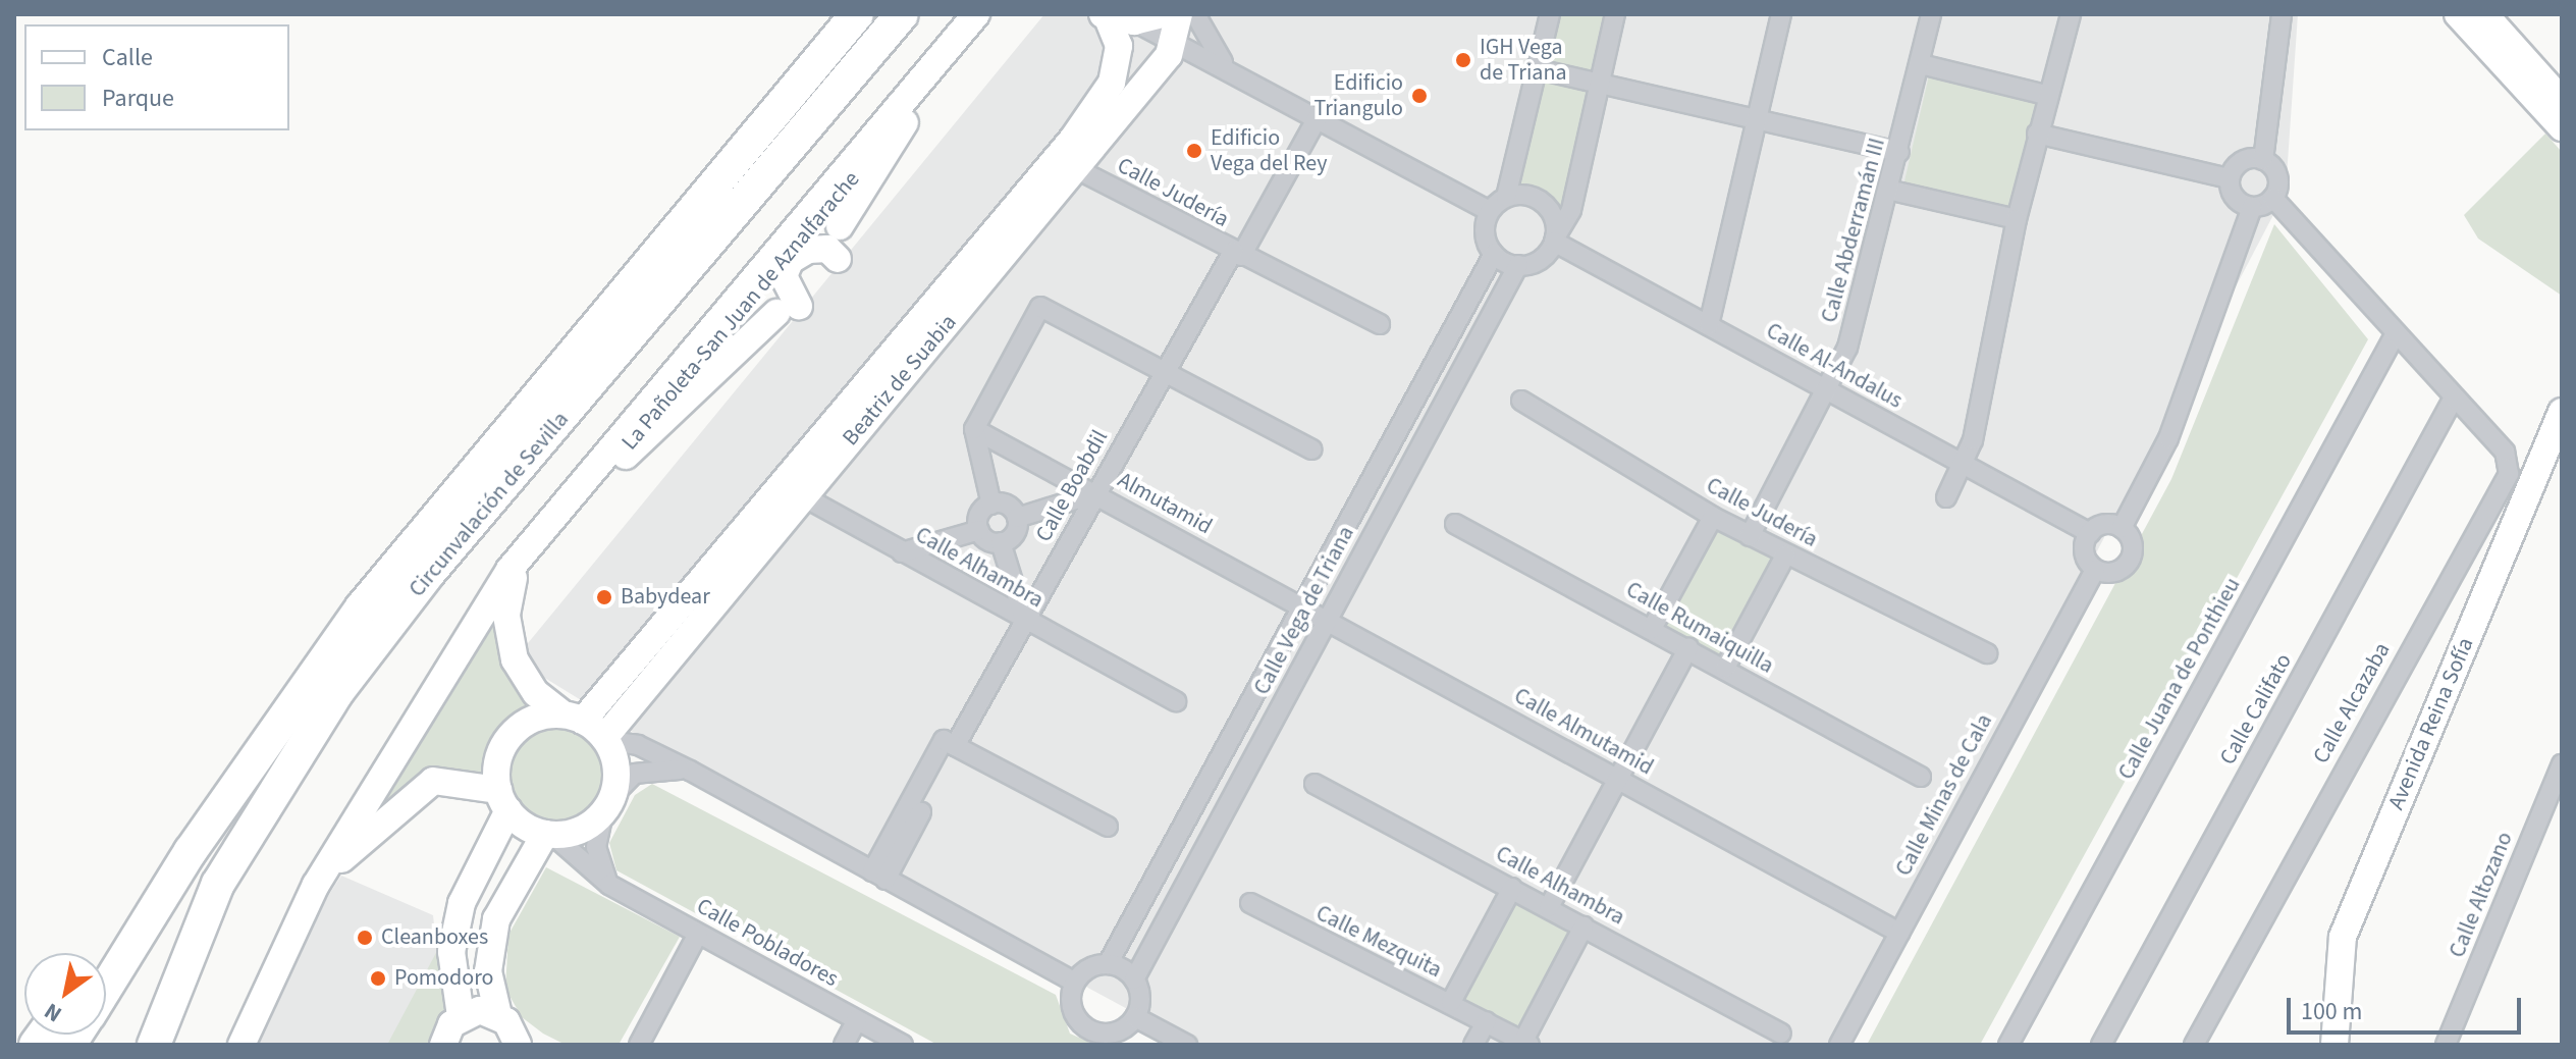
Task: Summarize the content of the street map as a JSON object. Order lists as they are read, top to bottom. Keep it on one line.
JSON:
{"streets":{"highway":["Circunvalación de Sevilla"],"street":["Calle Judería","Calle Abderramán III","La Pañoleta-San Juan de Aznalfarache","Calle Al-Andalus","Beatriz de Suabia","Calle Boabdil","Almutamid","Calle Alhambra","Calle Vega de Triana","Calle Rumaiquilla","Calle Juana de Ponthieu","Calle Alcazaba","Calle Califato","Avenida Reina Sofía","Calle Almutamid","Calle Minas de Cala","Calle Altozano","Calle Mezquita","Calle Pobladores"]},"crossings":[["Calle Judería","Calle Abderramán III"],["Calle Judería","Beatriz de Suabia"],["Calle Judería","Calle Boabdil"],["Calle Abderramán III","Calle Al-Andalus"],["Calle Al-Andalus","Calle Vega de Triana"],["Calle Al-Andalus","Calle Minas de Cala"],["Beatriz de Suabia","Calle Alhambra"],["Beatriz de Suabia","Calle Pobladores"],["Calle Boabdil","Almutamid"],["Calle Boabdil","Calle Alhambra"],["Almutamid","Calle Almutamid"],["Calle Vega de Triana","Calle Almutamid"],["Calle Juana de Ponthieu","Calle Alcazaba"],["Calle Alcazaba","Calle Califato"],["Calle Almutamid","Calle Minas de Cala"]],"places":["IGH Vega de Triana","Edificio Triangulo","Edificio Vega del Rey","Babydear","Cleanboxes","Pomodoro"],"legend":["Calle","Parque"],"scale_bar":"100 m","north":"bottom left"}
